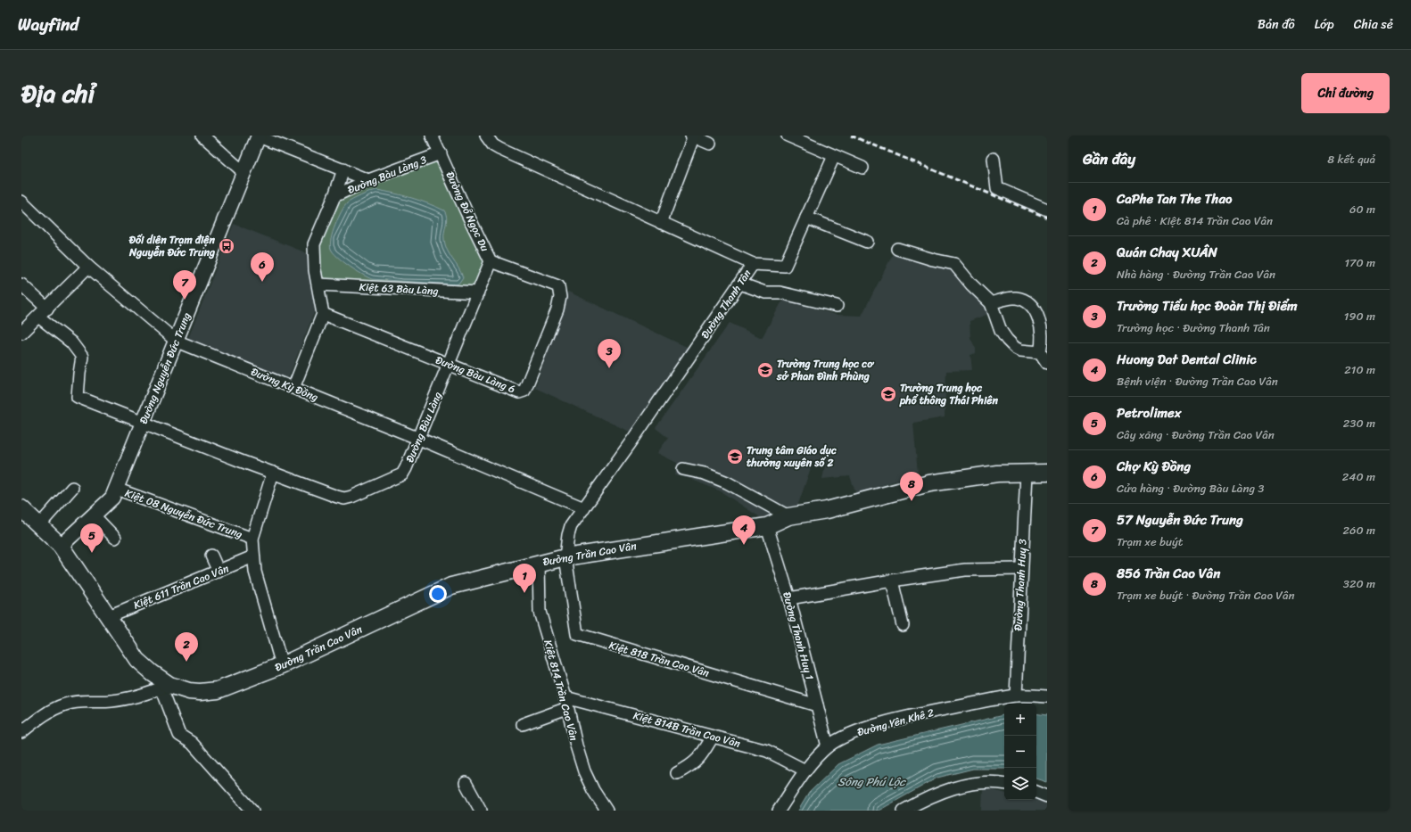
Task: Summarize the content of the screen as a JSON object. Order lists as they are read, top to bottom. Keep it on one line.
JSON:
{"streets":{"main road":["Đường Trần Cao Vân"],"street":["Đường Bàu Làng 3","Đường Đỗ Ngọc Du","Kiệt 63 Bàu Làng","Đường Thanh Tân","Đường Nguyễn Đức Trung","Đường Bàu Làng 6","Đường Kỳ Đồng","Đường Bàu Làng","Kiệt 08 Nguyễn Đức Trung","Đường Thanh Huy 3","Kiệt 611 Trần Cao Vân","Đường Thanh Huy 1","Kiệt 818 Trần Cao Vân","Kiệt 814 Trần Cao Vân","Đường Yên Khê 2","Kiệt 814B Trần Cao Vân"]},"crossings":[["Đường Bàu Làng 3","Đường Đỗ Ngọc Du"],["Đường Bàu Làng 3","Kiệt 63 Bàu Làng"],["Đường Bàu Làng 3","Đường Bàu Làng 6"],["Đường Đỗ Ngọc Du","Đường Bàu Làng 6"],["Đường Đỗ Ngọc Du","Đường Bàu Làng"],["Kiệt 63 Bàu Làng","Đường Bàu Làng"],["Đường Thanh Tân","Đường Kỳ Đồng"],["Đường Thanh Tân","Đường Trần Cao Vân"],["Đường Thanh Tân","Kiệt 818 Trần Cao Vân"],["Đường Nguyễn Đức Trung","Đường Kỳ Đồng"],["Đường Nguyễn Đức Trung","Đường Bàu Làng"],["Đường Nguyễn Đức Trung","Kiệt 08 Nguyễn Đức Trung"],["Đường Nguyễn Đức Trung","Đường Trần Cao Vân"],["Đường Bàu Làng 6","Đường Bàu Làng"],["Đường Kỳ Đồng","Đường Bàu Làng"],["Đường Trần Cao Vân","Đường Thanh Huy 3"],["Đường Trần Cao Vân","Kiệt 611 Trần Cao Vân"],["Đường Trần Cao Vân","Đường Thanh Huy 1"],["Đường Trần Cao Vân","Kiệt 818 Trần Cao Vân"],["Đường Trần Cao Vân","Kiệt 814 Trần Cao Vân"],["Đường Thanh Huy 3","Đường Yên Khê 2"],["Đường Thanh Huy 1","Kiệt 818 Trần Cao Vân"],["Đường Thanh Huy 1","Đường Yên Khê 2"],["Kiệt 814 Trần Cao Vân","Kiệt 814B Trần Cao Vân"],["Đường Yên Khê 2","Kiệt 814B Trần Cao Vân"]],"water":["Sông Phú Lộc"],"places":{"bus stop":["Đối diện Trạm điện Nguyễn Đức Trung"],"school or university":["Trường Trung học cơ sở Phan Đình Phùng","Trường Trung học phổ thông Thái Phiên","Trung tâm Giáo dục thường xuyên số 2"]},"page":{"header":"Wayfind","nav":["Bản đồ","Lớp","Chia sẻ"],"title":"Địa chỉ","buttons":"Chỉ đường","heading":["Gần đây","8 kết quả"],"list":[{"mark":"1","name":"CaPhe Tan The Thao","note":"Cà phê · Kiệt 814 Trần Cao Vân","value":"60 m"},{"mark":"2","name":"Quán Chay XUÂN","note":"Nhà hàng · Đường Trần Cao Vân","value":"170 m"},{"mark":"3","name":"Trường Tiểu học Đoàn Thị Điểm","note":"Trường học · Đường Thanh Tân","value":"190 m"},{"mark":"4","name":"Huong Dat Dental Clinic","note":"Bệnh viện · Đường Trần Cao Vân","value":"210 m"},{"mark":"5","name":"Petrolimex","note":"Cây xăng · Đường Trần Cao Vân","value":"230 m"},{"mark":"6","name":"Chợ Kỳ Đồng","note":"Cửa hàng · Đường Bàu Làng 3","value":"240 m"},{"mark":"7","name":"57 Nguyễn Đức Trung","note":"Trạm xe buýt","value":"260 m"},{"mark":"8","name":"856 Trần Cao Vân","note":"Trạm xe buýt · Đường Trần Cao Vân","value":"320 m"}],"pins":["6","7","3","8","4","5","1","2"],"map_buttons":["+","−"]}}
